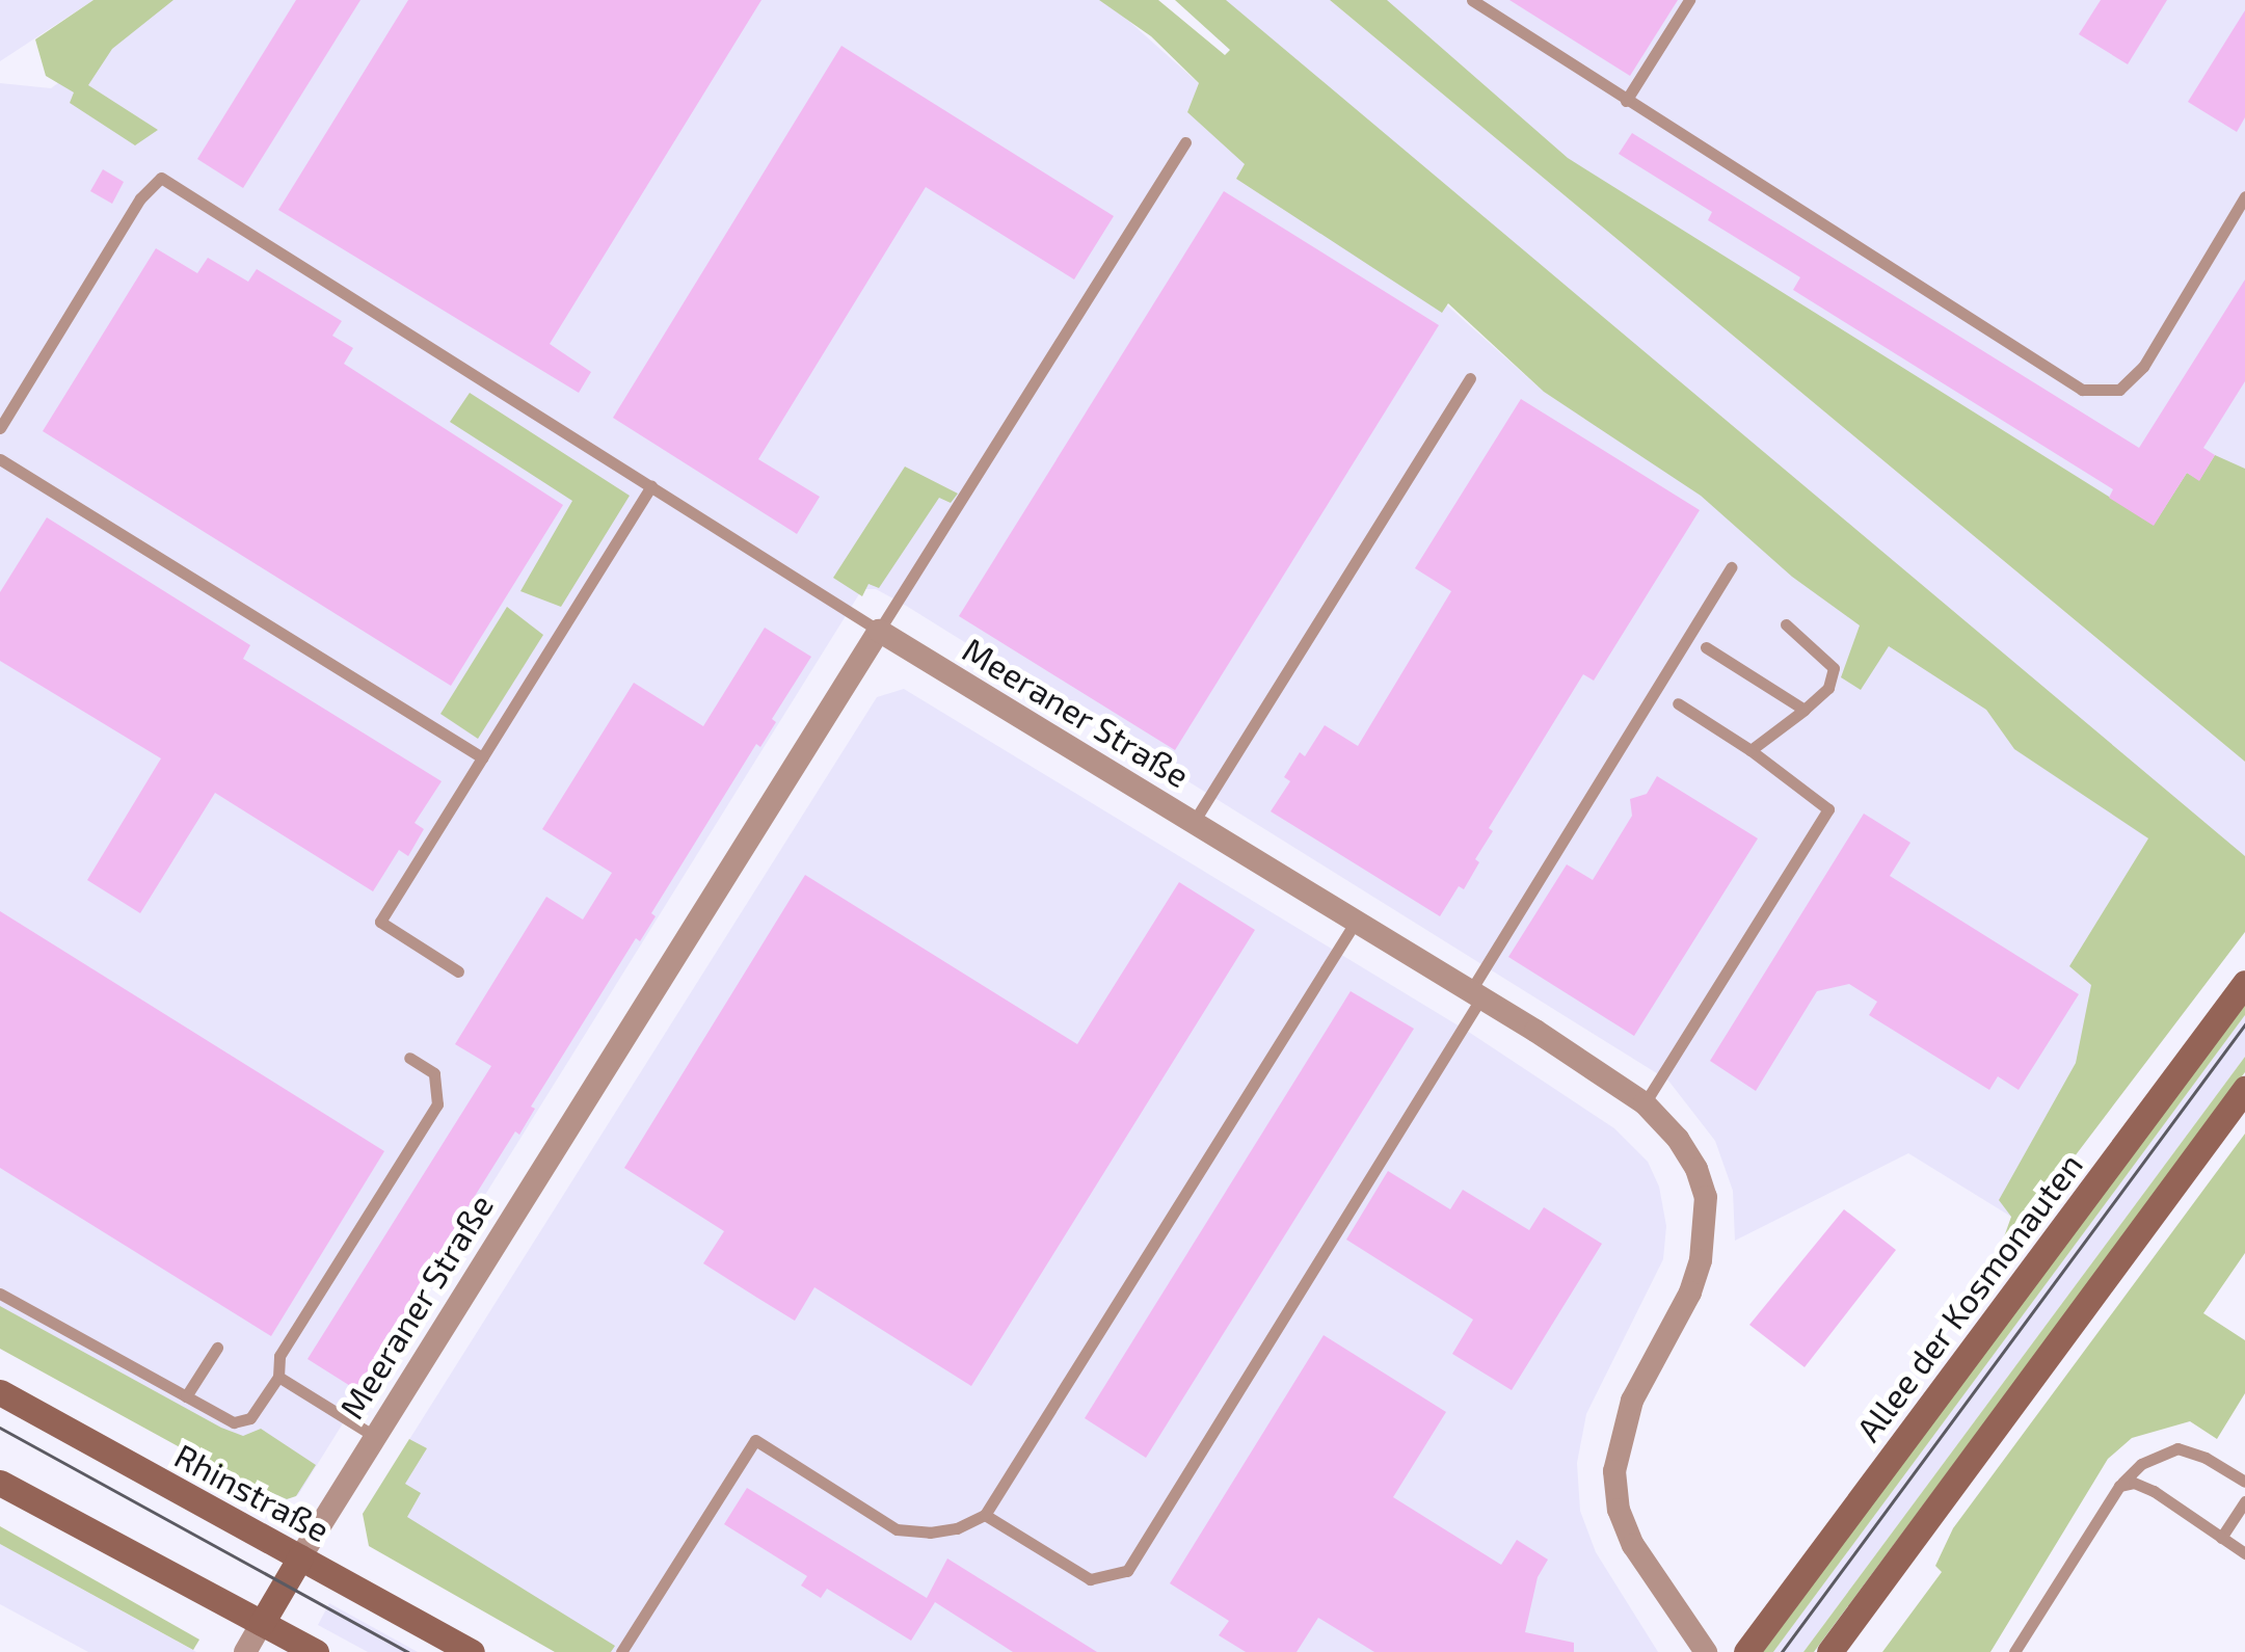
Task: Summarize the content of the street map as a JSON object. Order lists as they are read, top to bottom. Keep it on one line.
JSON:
{"streets":{"main road":["Allee der Kosmonauten","Rhinstraße"],"street":["Meeraner Straße"]},"crossings":[["Meeraner Straße","Rhinstraße"]]}
